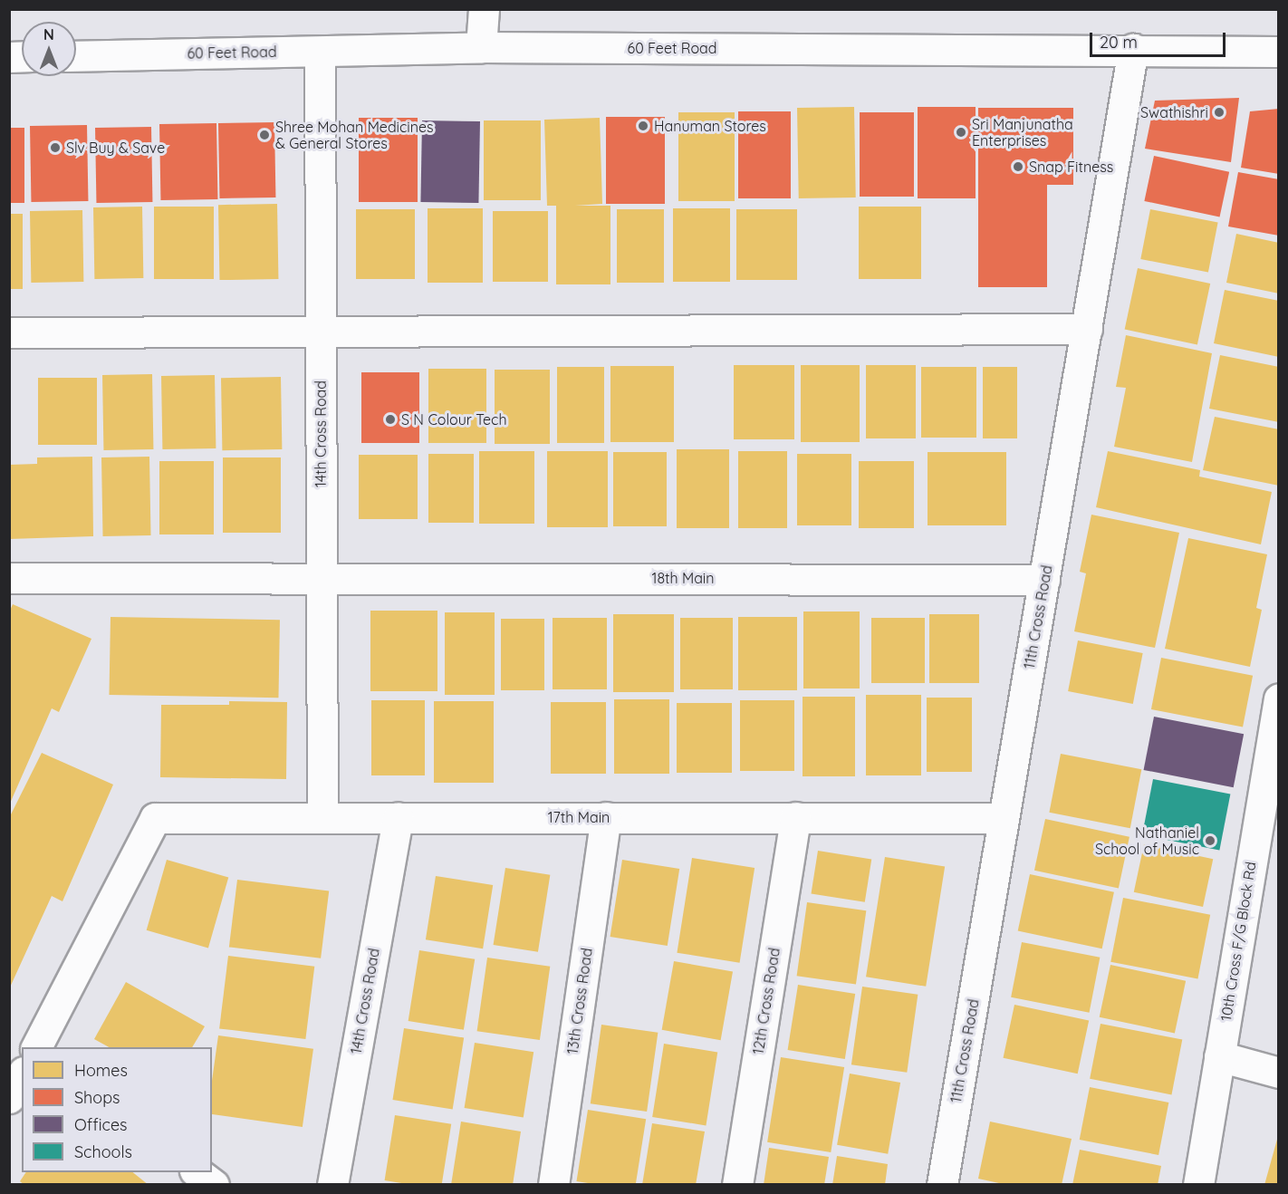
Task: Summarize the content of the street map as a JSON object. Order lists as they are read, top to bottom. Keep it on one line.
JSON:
{"streets":{"street":["60 Feet Road","14th Cross Road","18th Main","11th Cross Road","17th Main","10th Cross F/G Block Rd","13th Cross Road","12th Cross Road"]},"crossings":[["60 Feet Road","14th Cross Road"],["60 Feet Road","11th Cross Road"],["14th Cross Road","18th Main"],["14th Cross Road","17th Main"],["18th Main","11th Cross Road"],["11th Cross Road","17th Main"],["17th Main","13th Cross Road"],["17th Main","12th Cross Road"]],"places":["Swathishri","Hanuman Stores","Sri Manjunatha Enterprises","Shree Mohan Medicines & General Stores","Slv Buy & Save","Snap Fitness","S N Colour Tech","Nathaniel School of Music"],"legend":["Homes","Shops","Offices","Schools"],"scale_bar":"20 m","north":"top"}
